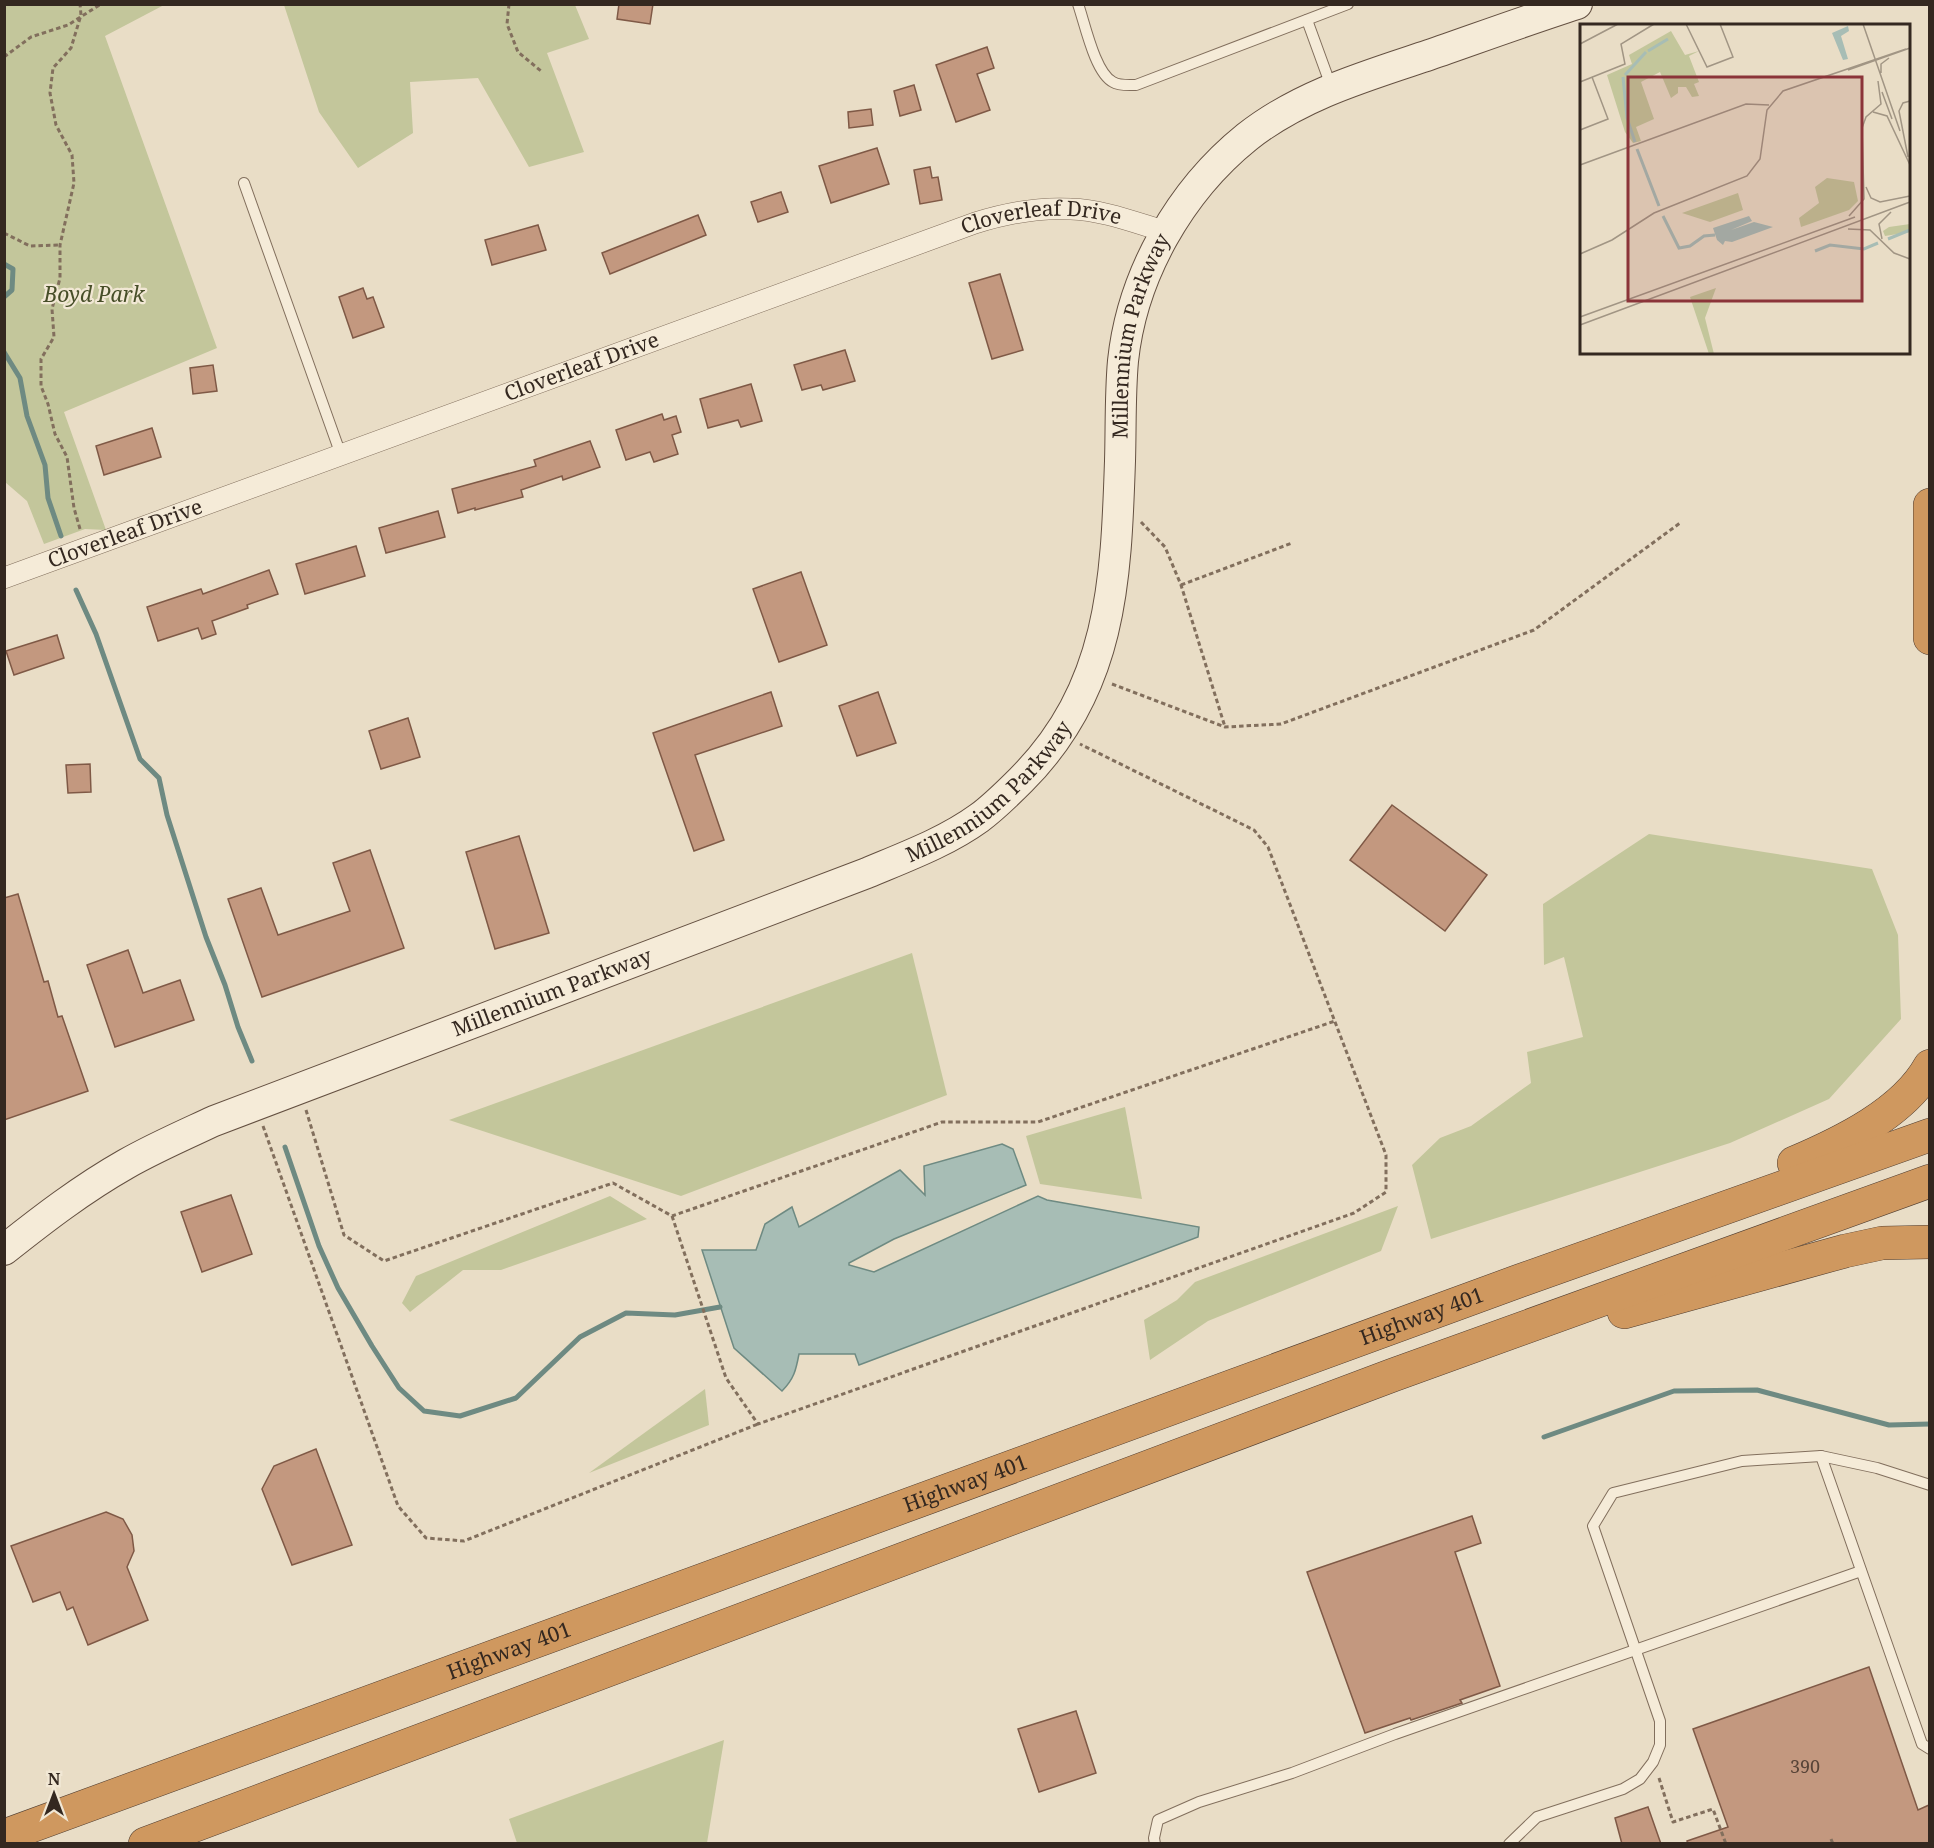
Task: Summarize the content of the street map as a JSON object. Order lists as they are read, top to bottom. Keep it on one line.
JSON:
{"streets":{"highway":["Highway 401"],"street":["Cloverleaf Drive","Millennium Parkway"]},"crossings":[["Cloverleaf Drive","Millennium Parkway"]],"parks":["Boyd Park"],"house_numbers":["390"],"north":"top"}
